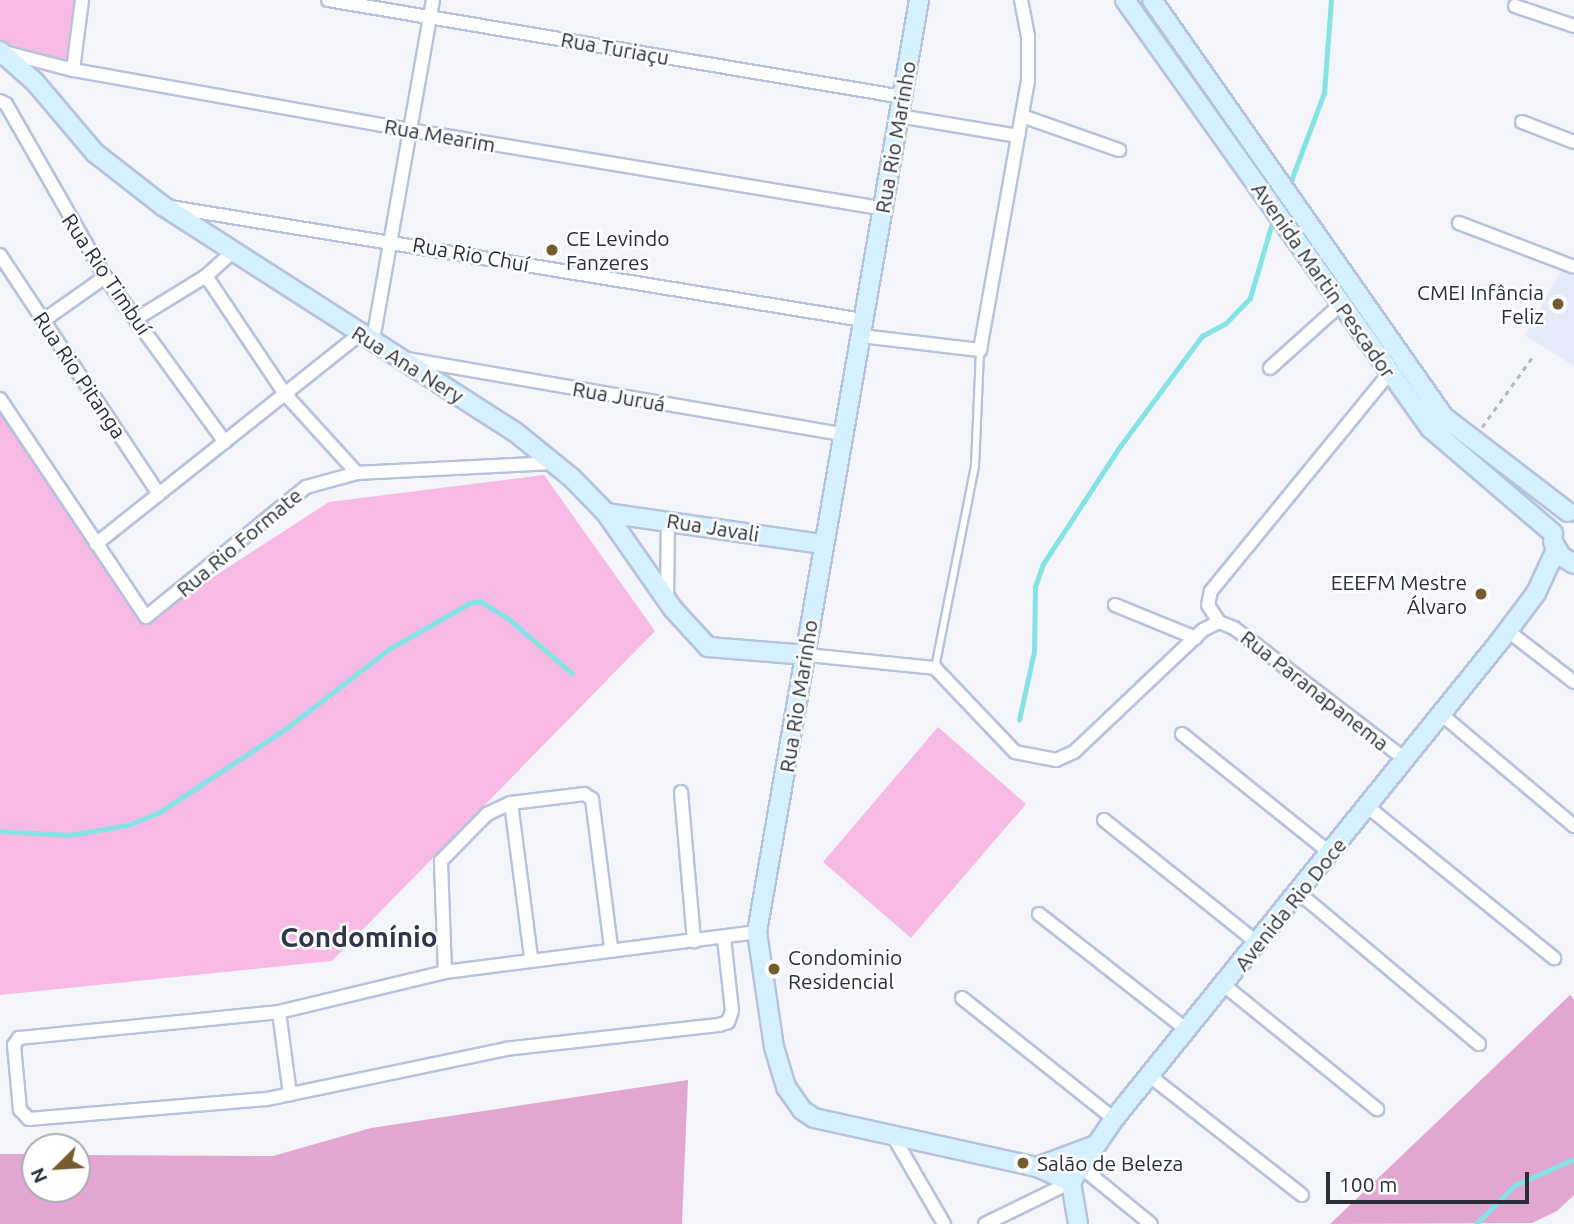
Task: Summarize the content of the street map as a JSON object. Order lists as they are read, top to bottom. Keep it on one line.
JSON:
{"streets":{"street":["Rua Turiaçu","Rua Mearim","Rua Rio Marinho","Rua Rio Chuí","Rua Rio Timbuí","Avenida Martin Pescador","Rua Ana Nery","Rua Rio Pitanga","Rua Juruá","Rua Javali","Rua Rio Formate","Rua Paranapanema","Avenida Rio Doce"]},"crossings":[["Rua Turiaçu","Rua Rio Marinho"],["Rua Mearim","Rua Rio Marinho"],["Rua Mearim","Rua Ana Nery"],["Rua Rio Marinho","Rua Rio Chuí"],["Rua Rio Marinho","Rua Ana Nery"],["Rua Rio Marinho","Rua Juruá"],["Rua Rio Marinho","Rua Javali"],["Rua Rio Marinho","Avenida Rio Doce"],["Rua Rio Chuí","Rua Ana Nery"],["Avenida Martin Pescador","Avenida Rio Doce"],["Rua Ana Nery","Rua Juruá"],["Rua Ana Nery","Rua Javali"],["Rua Paranapanema","Avenida Rio Doce"]],"districts":["Condomínio"],"places":["CE Levindo Fanzeres","CMEI Infância Feliz","EEEFM Mestre Álvaro","Condominio Residencial","Salão de Beleza"],"scale_bar":"100 m","north":"bottom left"}
